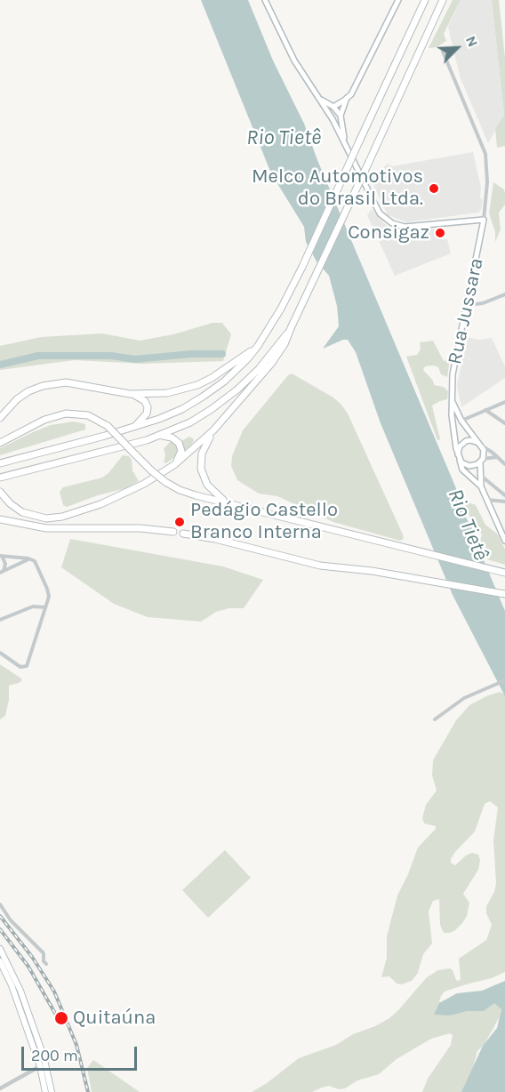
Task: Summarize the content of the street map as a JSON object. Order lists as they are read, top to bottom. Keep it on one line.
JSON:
{"streets":{"main road":["Rua Jussara"]},"water":["Rio Tietê"],"places":["Melco Automotivos do Brasil Ltda.","Consigaz","Pedágio Castello Branco Interna","Quitaúna"],"scale_bar":"200 m","north":"top right"}
